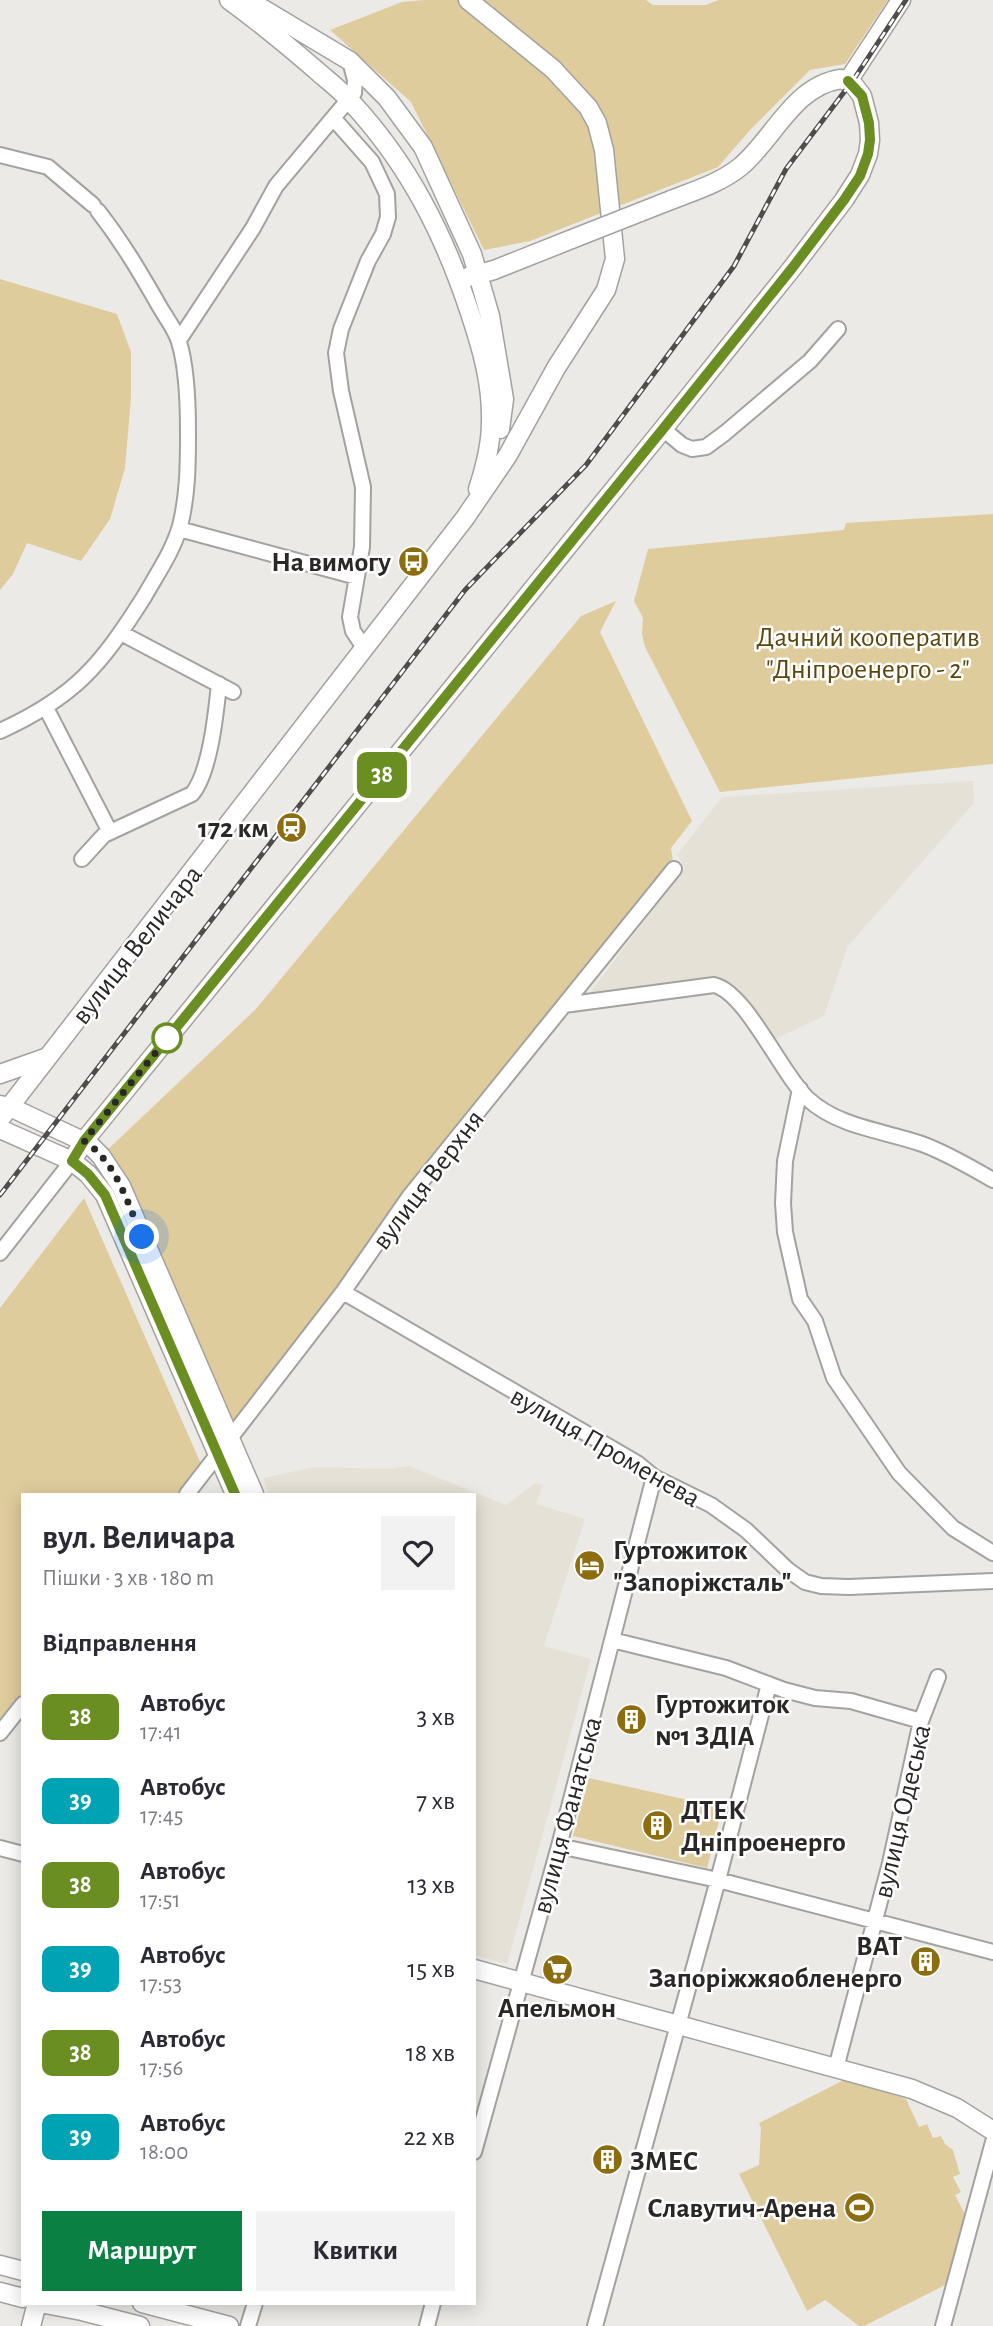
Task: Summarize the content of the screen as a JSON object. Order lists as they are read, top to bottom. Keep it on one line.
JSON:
{"streets":{"main road":["вулиця Величара"],"street":["вулиця Верхня","вулиця Променева","вулиця Одеська","вулиця Фанатська"]},"crossings":[["вулиця Верхня","вулиця Променева"],["вулиця Променева","вулиця Фанатська"]],"parks":["Дачний кооператив \"Дніпроенерго - 2\""],"places":{"bus stop":["На вимогу"],"station":["172 км"],"hotel":["Гуртожиток \"Запоріжсталь\""],"building":["Гуртожиток №1 ЗДІА","ДТЕК Дніпроенерго","ВАТ Запоріжжяобленерго","ЗМЕС"],"supermarket":["Апельмон"],"sports":["Славутич-Арена"]},"lines":["bus line 38"],"page":{"on_map":"38","heading":[["вул. Величара","Пішки · 3 хв · 180 m"],"Відправлення"],"list":[{"mark":"38","name":"Автобус","note":"17:41","value":"3 хв"},{"mark":"39","name":"Автобус","note":"17:45","value":"7 хв"},{"mark":"38","name":"Автобус","note":"17:51","value":"13 хв"},{"mark":"39","name":"Автобус","note":"17:53","value":"15 хв"},{"mark":"38","name":"Автобус","note":"17:56","value":"18 хв"},{"mark":"39","name":"Автобус","note":"18:00","value":"22 хв"}],"buttons":["Маршрут","Квитки"]}}
